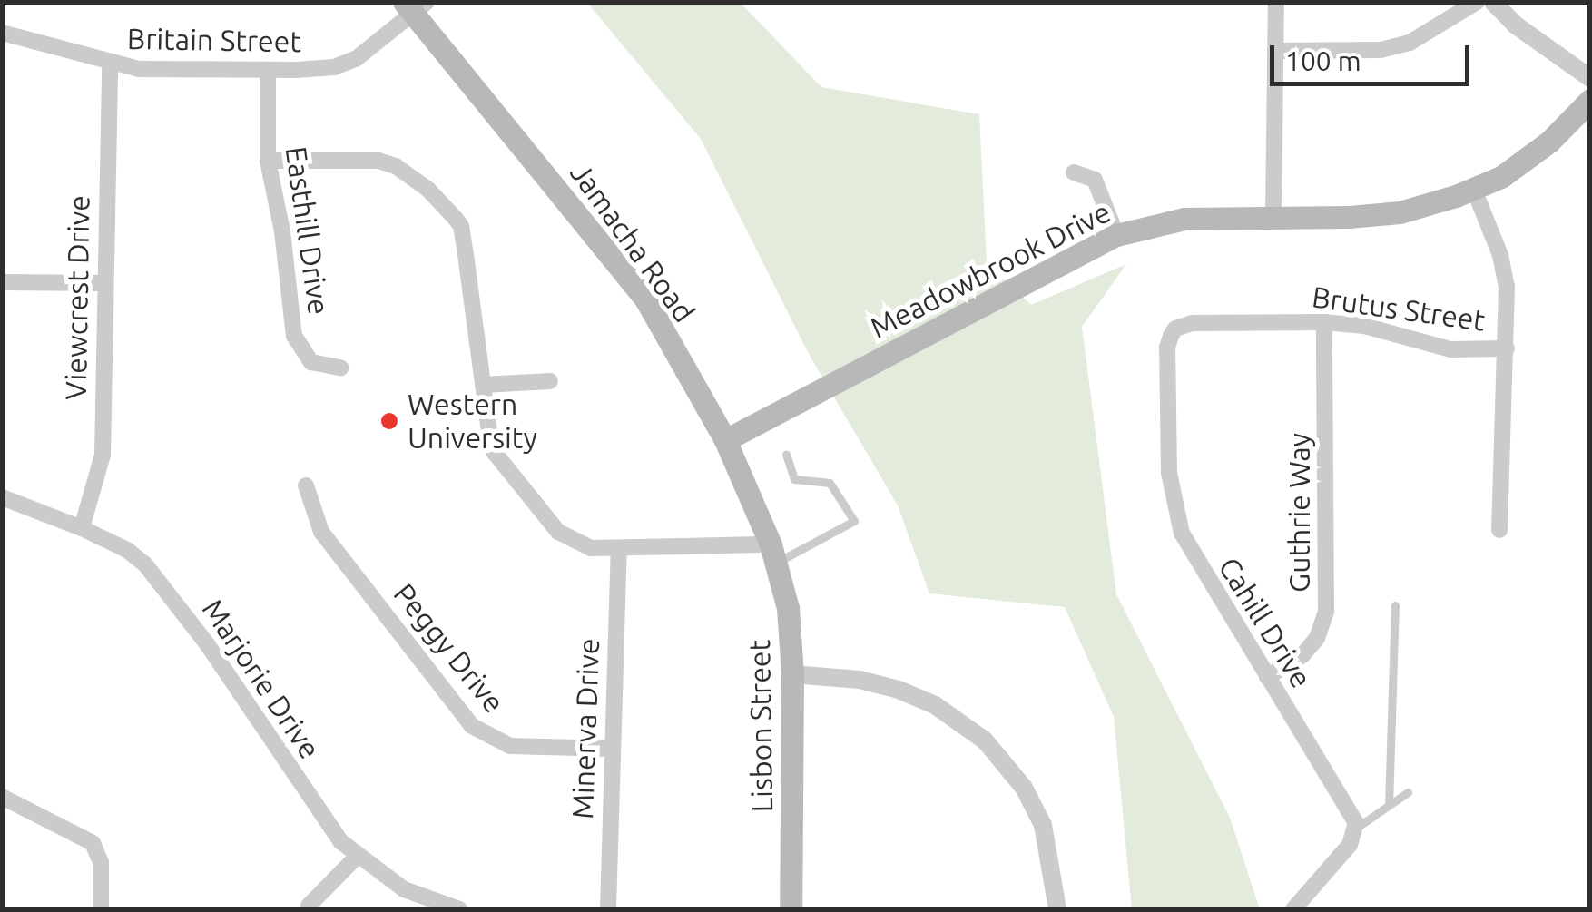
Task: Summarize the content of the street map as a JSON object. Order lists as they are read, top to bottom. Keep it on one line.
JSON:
{"streets":{"main road":["Jamacha Road","Meadowbrook Drive","Lisbon Street"],"street":["Britain Street","Easthill Drive","Viewcrest Drive","Brutus Street","Guthrie Way","Cahill Drive","Peggy Drive","Marjorie Drive","Minerva Drive"]},"crossings":[["Britain Street","Easthill Drive"],["Britain Street","Jamacha Road"],["Britain Street","Viewcrest Drive"],["Jamacha Road","Meadowbrook Drive"],["Jamacha Road","Lisbon Street"],["Viewcrest Drive","Marjorie Drive"],["Brutus Street","Guthrie Way"],["Brutus Street","Cahill Drive"],["Guthrie Way","Cahill Drive"],["Peggy Drive","Minerva Drive"]],"places":["Western University"],"scale_bar":"100 m"}
